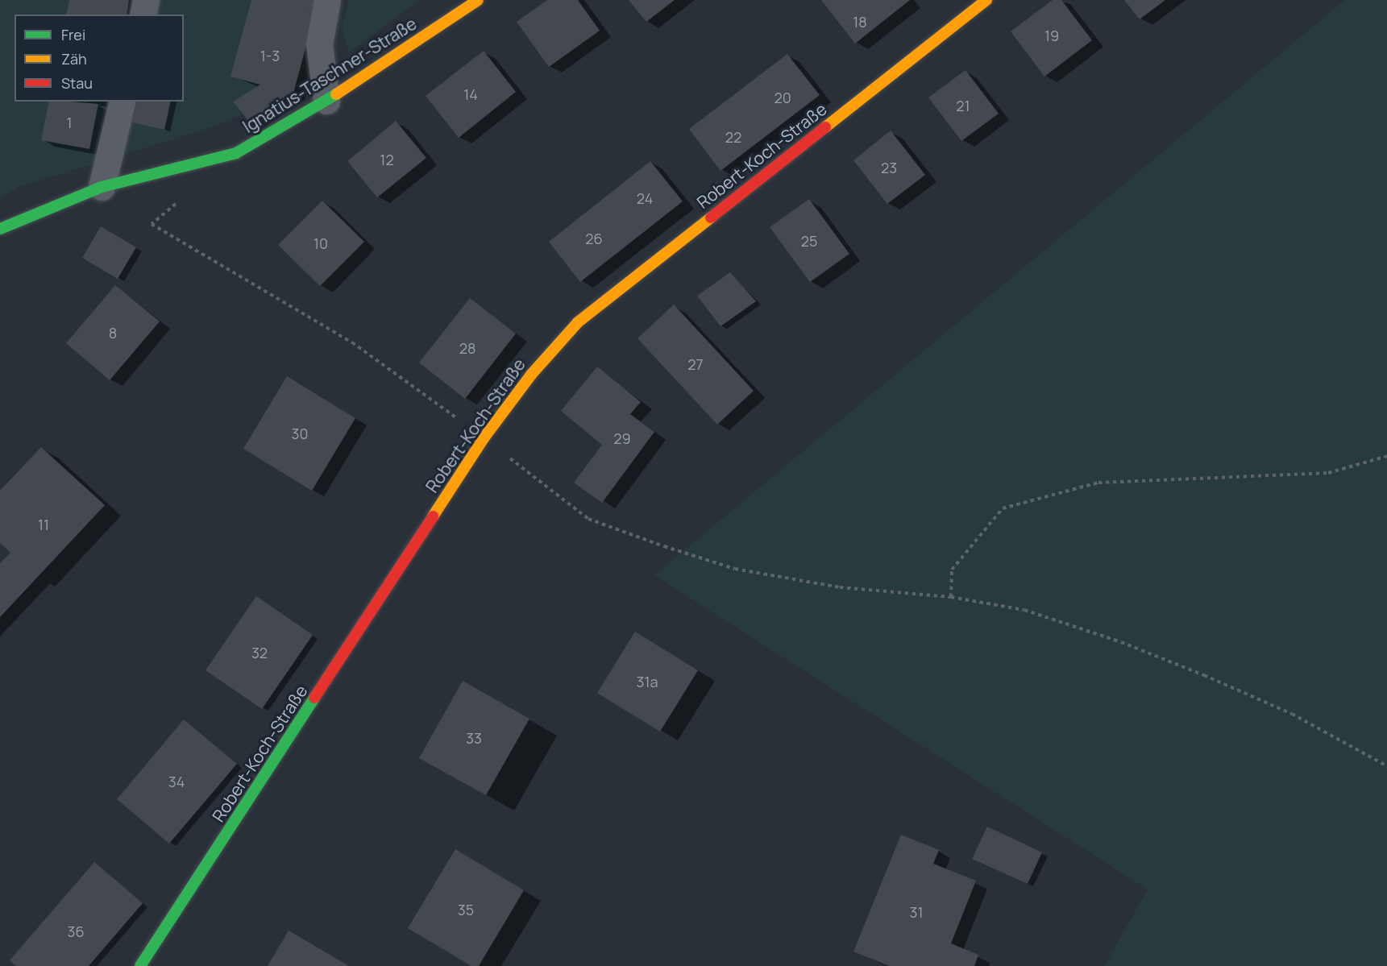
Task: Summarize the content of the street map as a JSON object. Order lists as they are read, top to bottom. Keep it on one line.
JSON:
{"streets":{"street":["Ignatius-Taschner-Straße","Robert-Koch-Straße"]},"house_numbers":["18","19","1-3","14","20","21","1","22","12","23","24","26","25","10","8","28","27","30","29","11","32","31a","33","34","35","31","36"],"legend":["Frei","Zäh","Stau"]}
